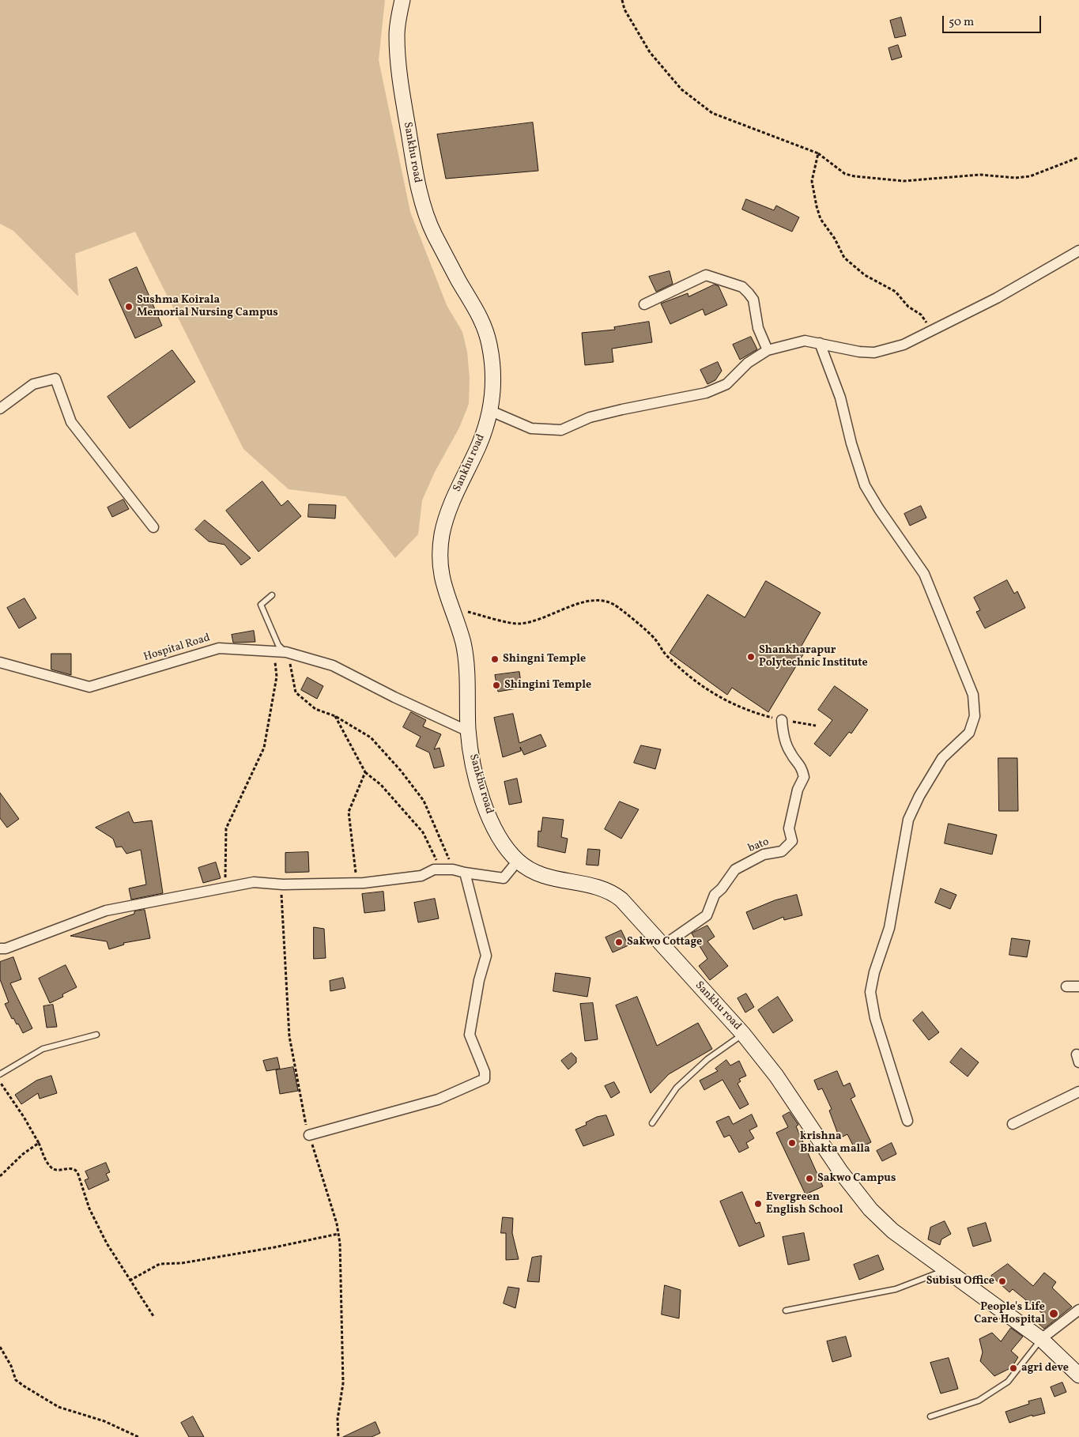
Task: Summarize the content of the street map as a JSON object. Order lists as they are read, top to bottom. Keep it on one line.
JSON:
{"streets":{"main road":["Sankhu road"],"street":["Hospital Road","bato"]},"crossings":[["Sankhu road","Hospital Road"],["Sankhu road","bato"]],"places":["Sushma Koirala Memorial Nursing Campus","Shankharapur Polytechnic Institute","Shingni Temple","Shingini Temple","Sakwo Cottage","krishna Bhakta malla","Sakwo Campus","Evergreen English School","Subisu Office","People's Life Care Hospital","agri deve"],"scale_bar":"50 m"}
